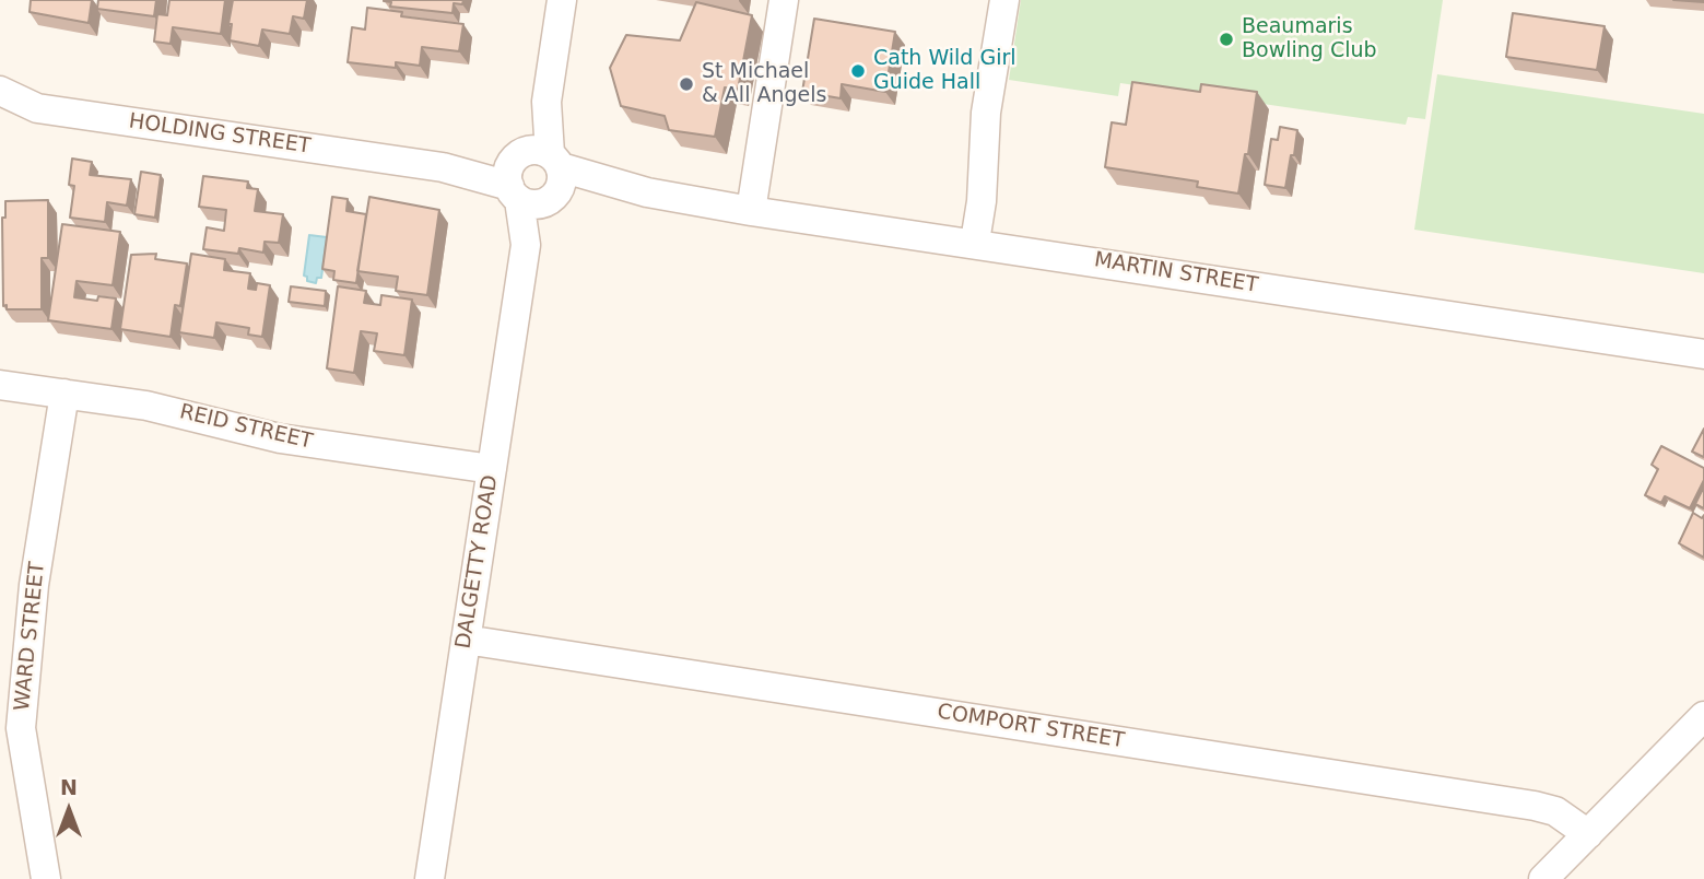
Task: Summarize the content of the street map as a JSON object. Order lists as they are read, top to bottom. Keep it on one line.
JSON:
{"streets":{"street":["HOLDING STREET","MARTIN STREET","REID STREET","DALGETTY ROAD","WARD STREET","COMPORT STREET"]},"crossings":[["HOLDING STREET","MARTIN STREET"],["HOLDING STREET","DALGETTY ROAD"],["MARTIN STREET","DALGETTY ROAD"],["REID STREET","DALGETTY ROAD"],["REID STREET","WARD STREET"],["DALGETTY ROAD","COMPORT STREET"]],"places":["Beaumaris Bowling Club","Cath Wild Girl Guide Hall","St Michael & All Angels"],"north":"top"}
